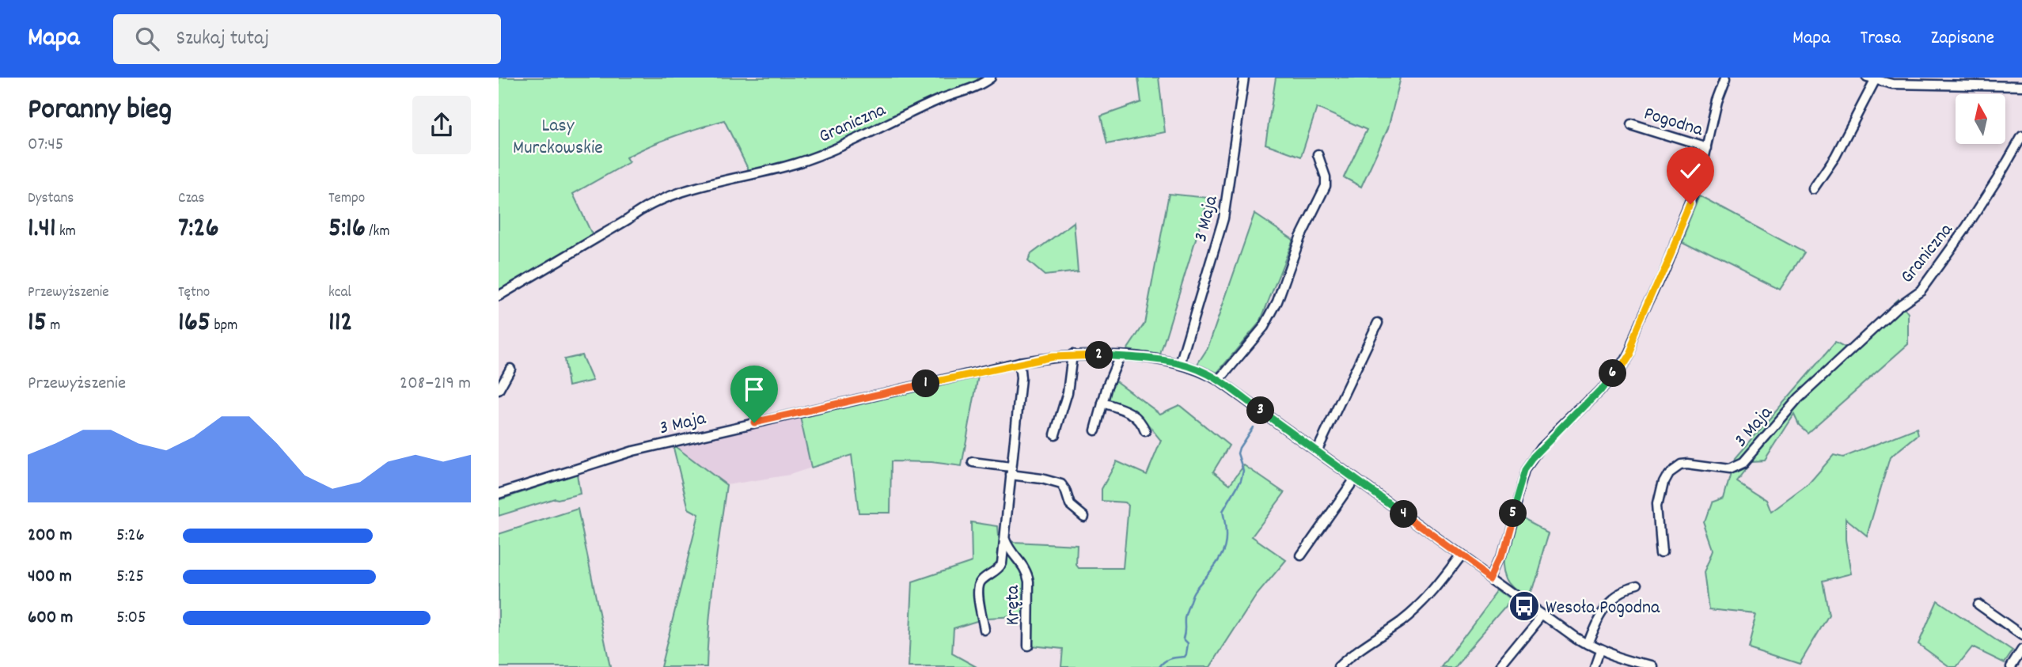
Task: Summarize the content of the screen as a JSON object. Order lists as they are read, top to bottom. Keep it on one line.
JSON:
{"streets":{"street":["Pogodna","Graniczna","3 Maja","Kręta"]},"crossings":[["Pogodna","3 Maja"],["Graniczna","3 Maja"],["3 Maja","Kręta"]],"parks":["Lasy Murckowskie"],"places":{"bus stop":["Wesoła Pogodna"]},"north":"top","page":{"header":"Mapa","search":"Szukaj tutaj","nav":["Mapa","Trasa","Zapisane"],"heading":["Poranny bieg","07:45"],"stats":[["Dystans","1.41 km"],["Czas","7:26"],["Tempo","5:16 /km"],["Przewyższenie","15 m"],["Tętno","165 bpm"],["kcal","112"]],"pins":["2","6","1","3","5","4"],"chart":["Przewyższenie","208–219 m"],"list":[{"name":"200 m","note":"5:26"},{"name":"400 m","note":"5:25"},{"name":"600 m","note":"5:05"}]}}
